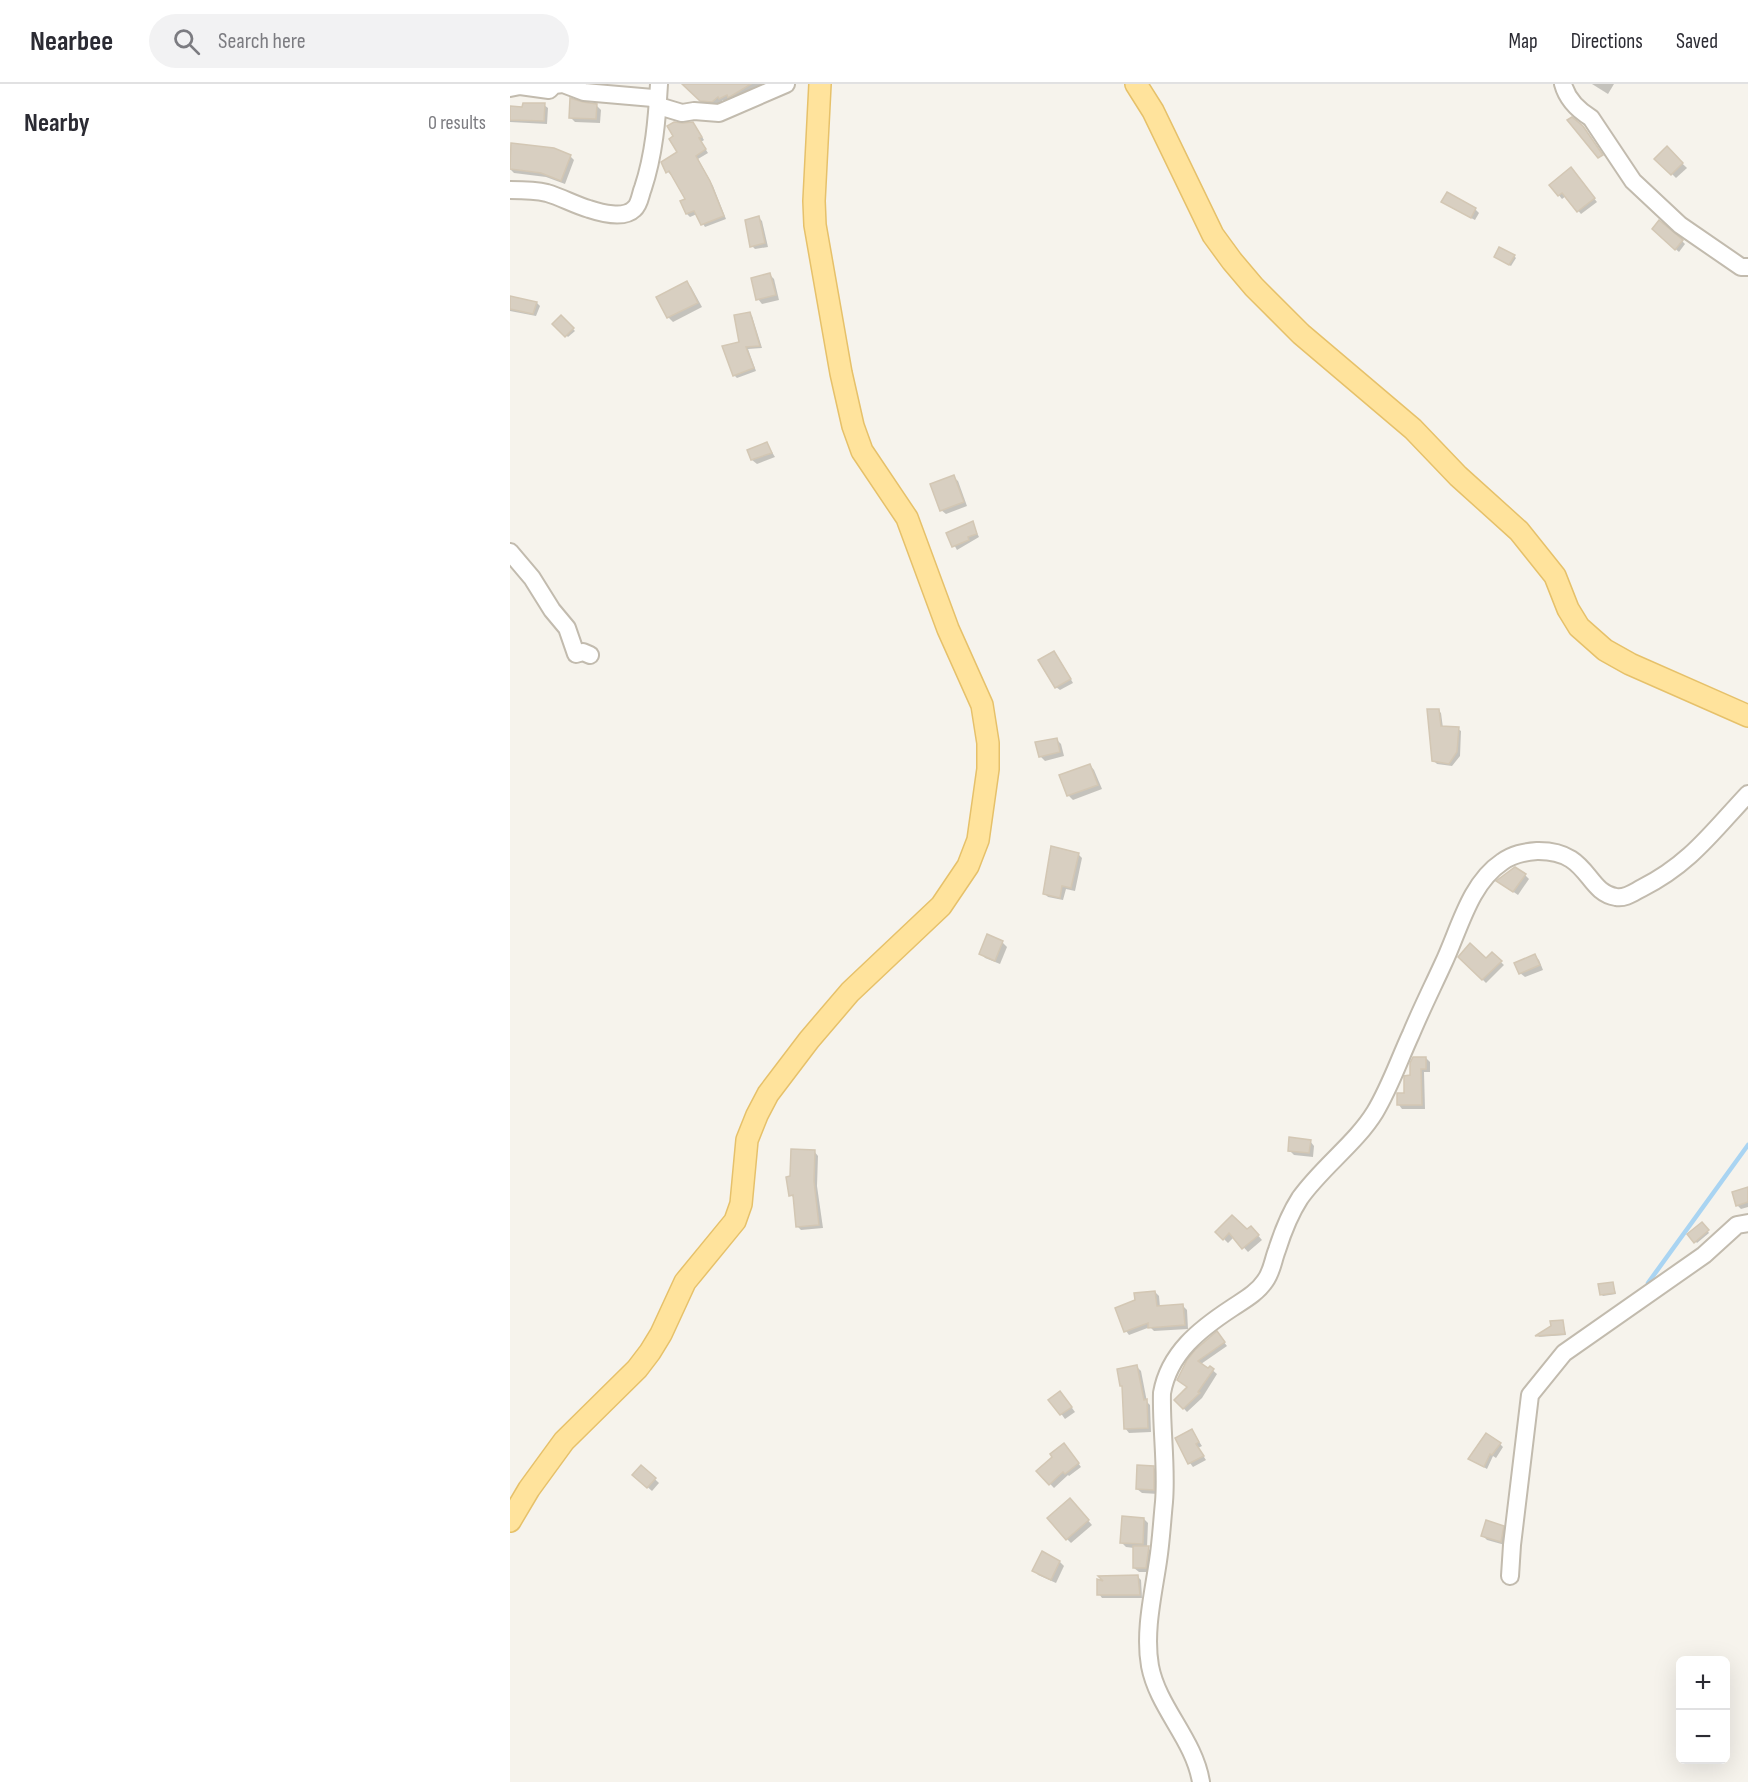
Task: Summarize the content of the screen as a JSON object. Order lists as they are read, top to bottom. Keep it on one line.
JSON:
{"page":{"header":"Nearbee","search":"Search here","nav":["Map","Directions","Saved"],"heading":["Nearby","0 results"],"map_buttons":["+","−"]}}
